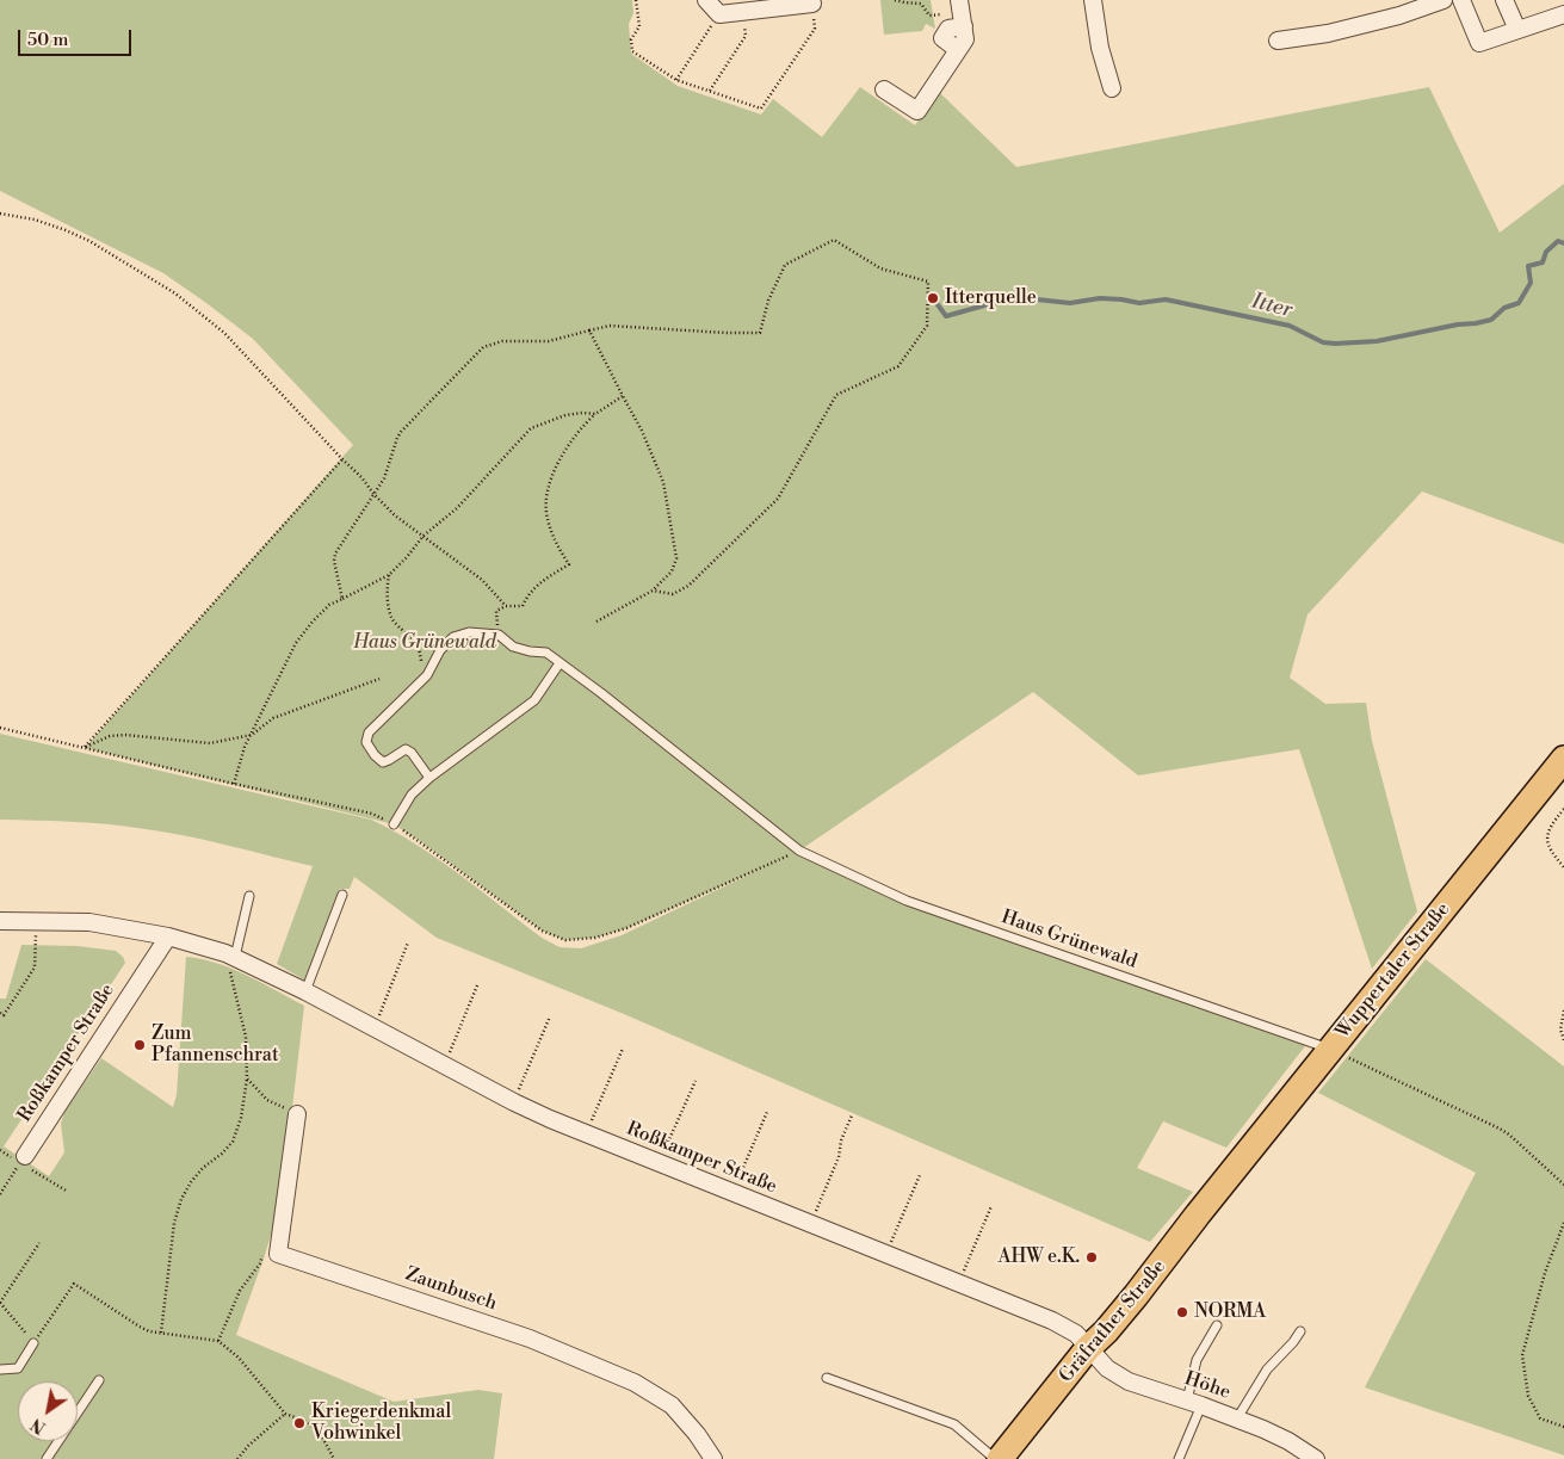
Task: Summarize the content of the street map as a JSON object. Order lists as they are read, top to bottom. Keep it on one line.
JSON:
{"streets":{"main road":["Wuppertaler Straße","Gräfrather Straße"],"street":["Roßkamper Straße","Zaunbusch","Höhe"],"lane":["Haus Grünewald"]},"crossings":[["Haus Grünewald","Wuppertaler Straße"],["Wuppertaler Straße","Gräfrather Straße"],["Roßkamper Straße","Gräfrather Straße"],["Roßkamper Straße","Höhe"],["Gräfrather Straße","Höhe"]],"water":["Itter"],"parks":["Haus Grünewald"],"places":["Itterquelle","Zum Pfannenschrat","AHW e.K.","NORMA","Kriegerdenkmal Vohwinkel"],"scale_bar":"50 m","north":"bottom left"}
